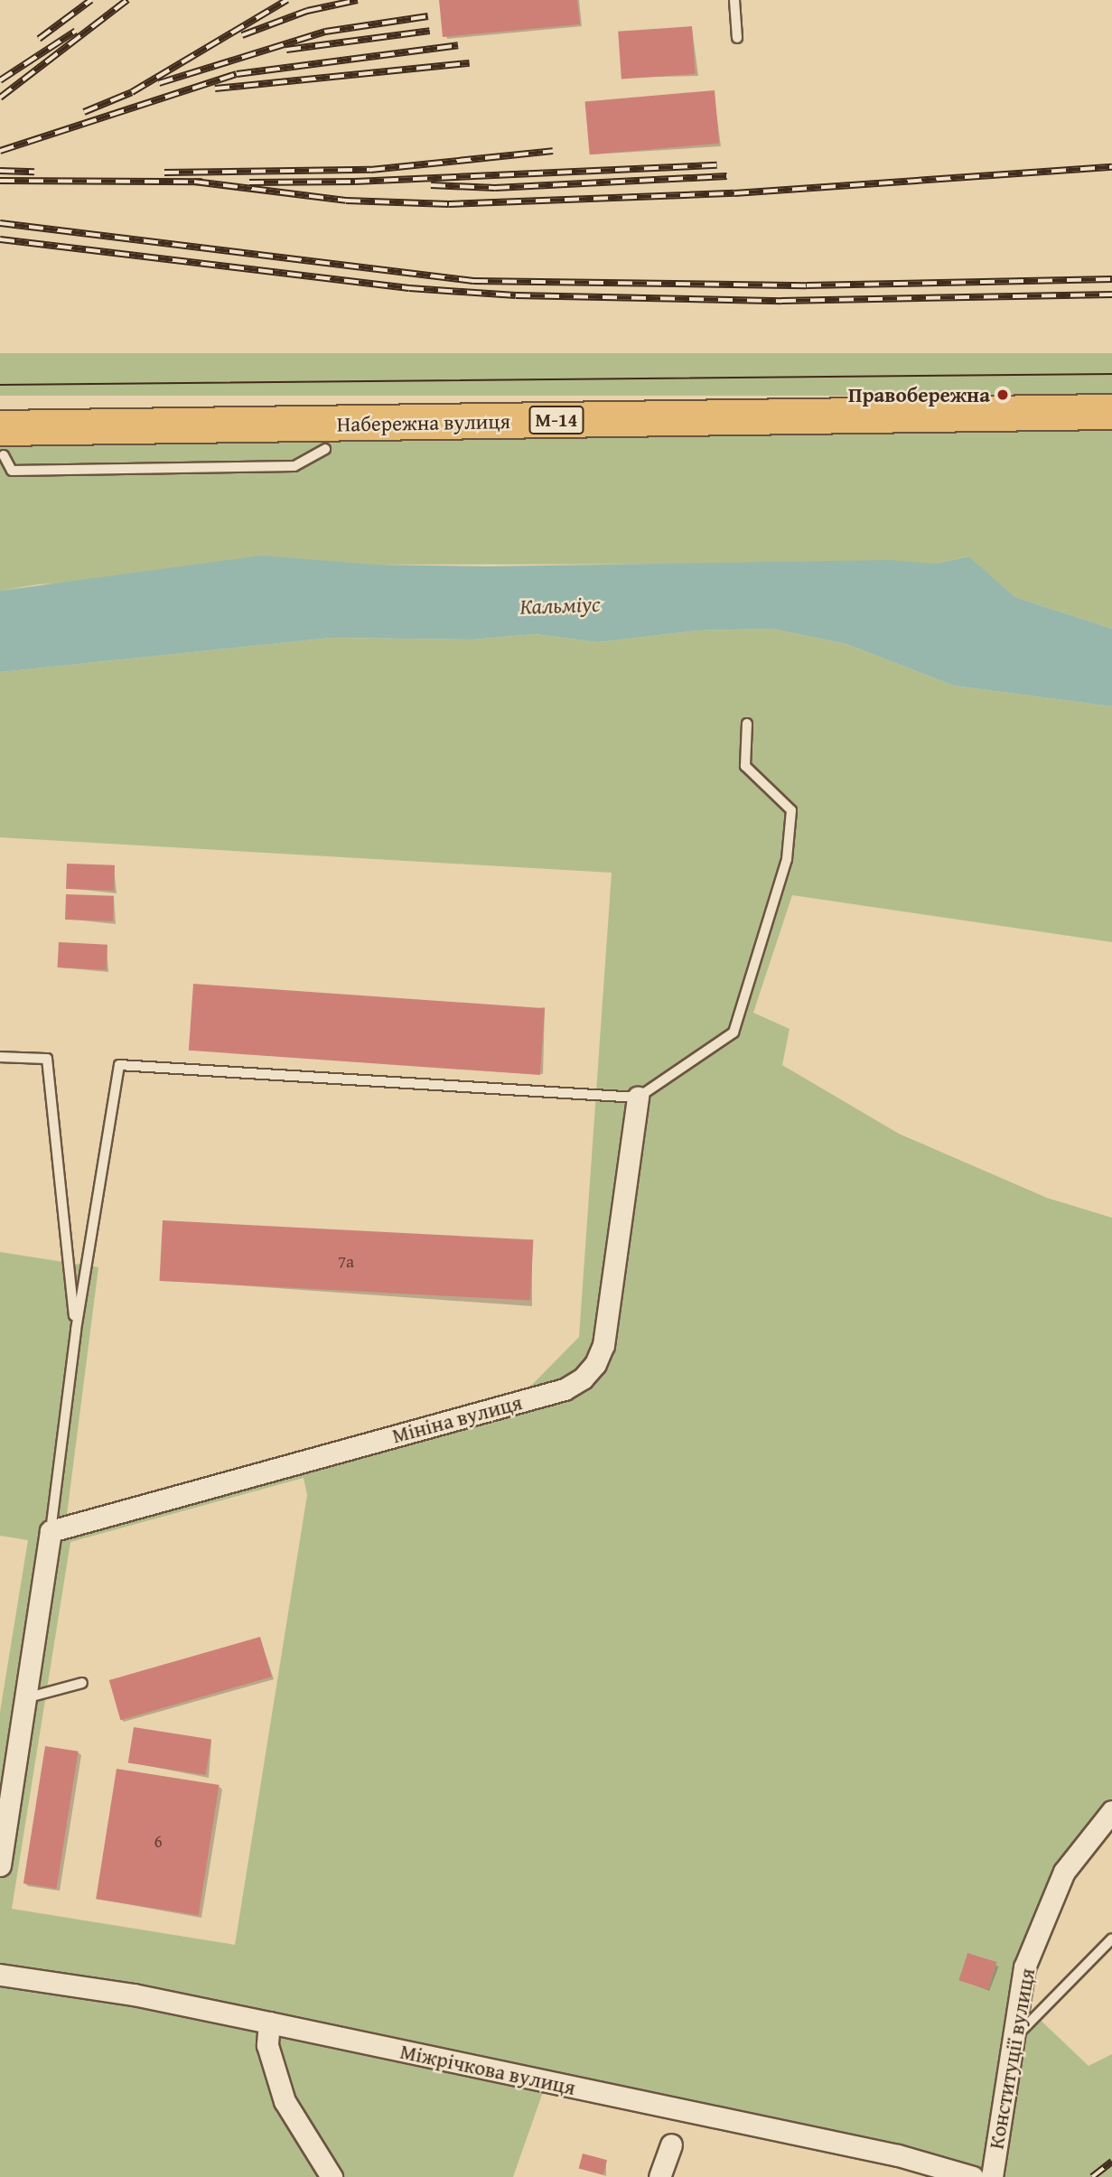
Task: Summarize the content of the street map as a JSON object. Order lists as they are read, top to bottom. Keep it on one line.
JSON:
{"streets":{"highway":["М-14","Набережна вулиця"],"street":["Мініна вулиця","Конституції вулиця","Міжрічкова вулиця"]},"water":["Кальміус"],"places":["Правобережна"],"house_numbers":["7а","6"]}
